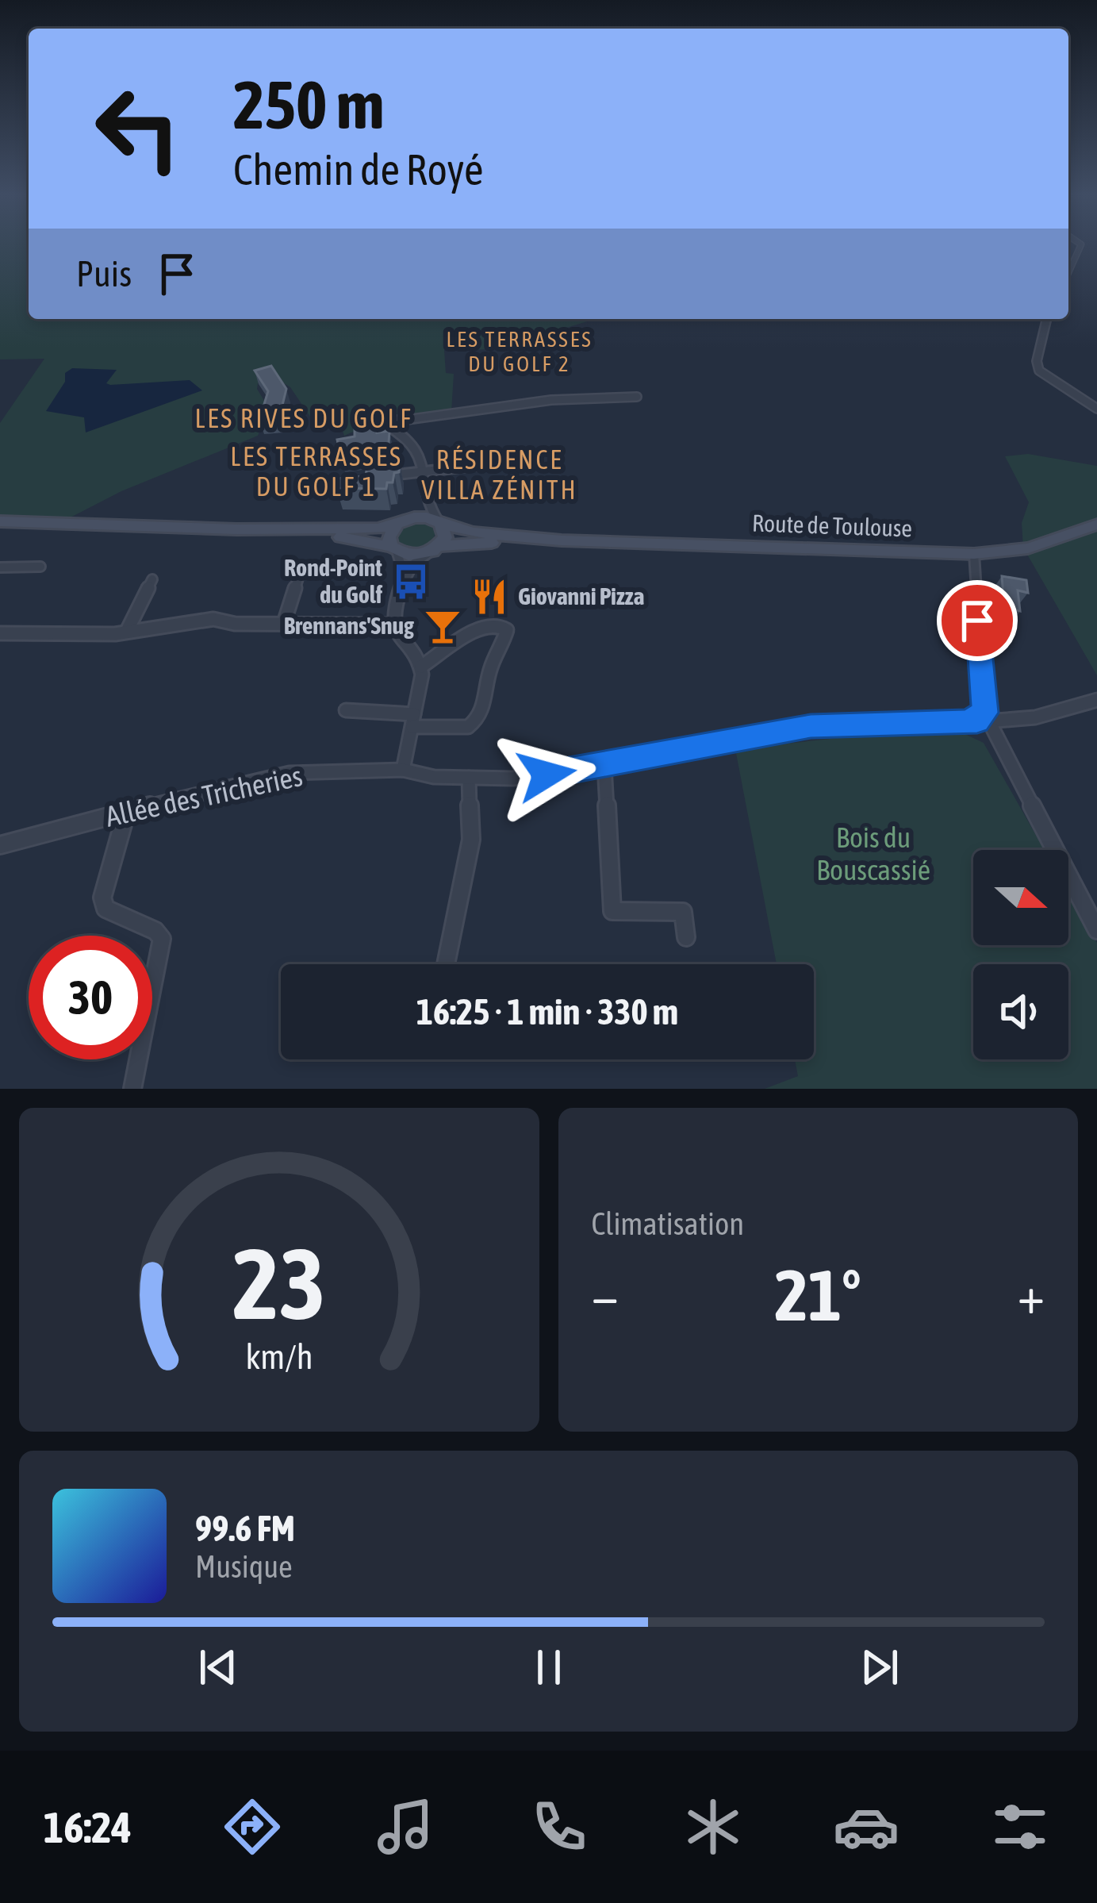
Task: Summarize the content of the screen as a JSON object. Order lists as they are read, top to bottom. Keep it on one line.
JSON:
{"streets":{"main road":["Route de Toulouse"],"street":["Allée des Tricheries"]},"districts":["LES TERRASSES DU GOLF 2","LES RIVES DU GOLF","LES TERRASSES DU GOLF 1","RÉSIDENCE VILLA ZÉNITH"],"parks":["Bois du Bouscassié"],"places":{"bus stop":["Rond-Point du Golf"],"restaurant":["Giovanni Pizza"],"bar":["Brennans'Snug"]},"north":"right","page":{"turn":["250 m","Chemin de Royé"],"then":"Puis","limit":"30","trip":"16:25 · 1 min · 330 m","tile":"Climatisation","heat":["−","21°","+"],"song":["99.6 FM","Musique"],"tabs":"16:24","gauge":["23","km/h"]}}
